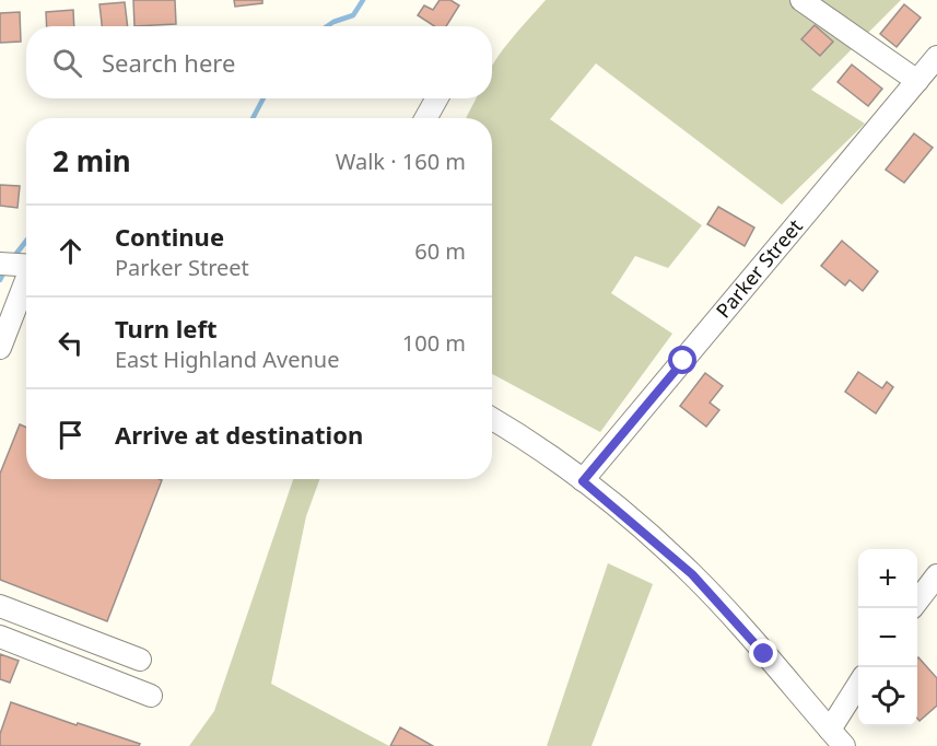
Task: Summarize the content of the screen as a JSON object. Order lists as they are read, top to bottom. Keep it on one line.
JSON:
{"streets":{"street":["Parker Street"]},"page":{"search":"Search here","heading":["2 min","Walk · 160 m"],"list":[["Continue","Parker Street","60 m"],["Turn left","East Highland Avenue","100 m"],"Arrive at destination"],"map_buttons":["+","−"]}}
